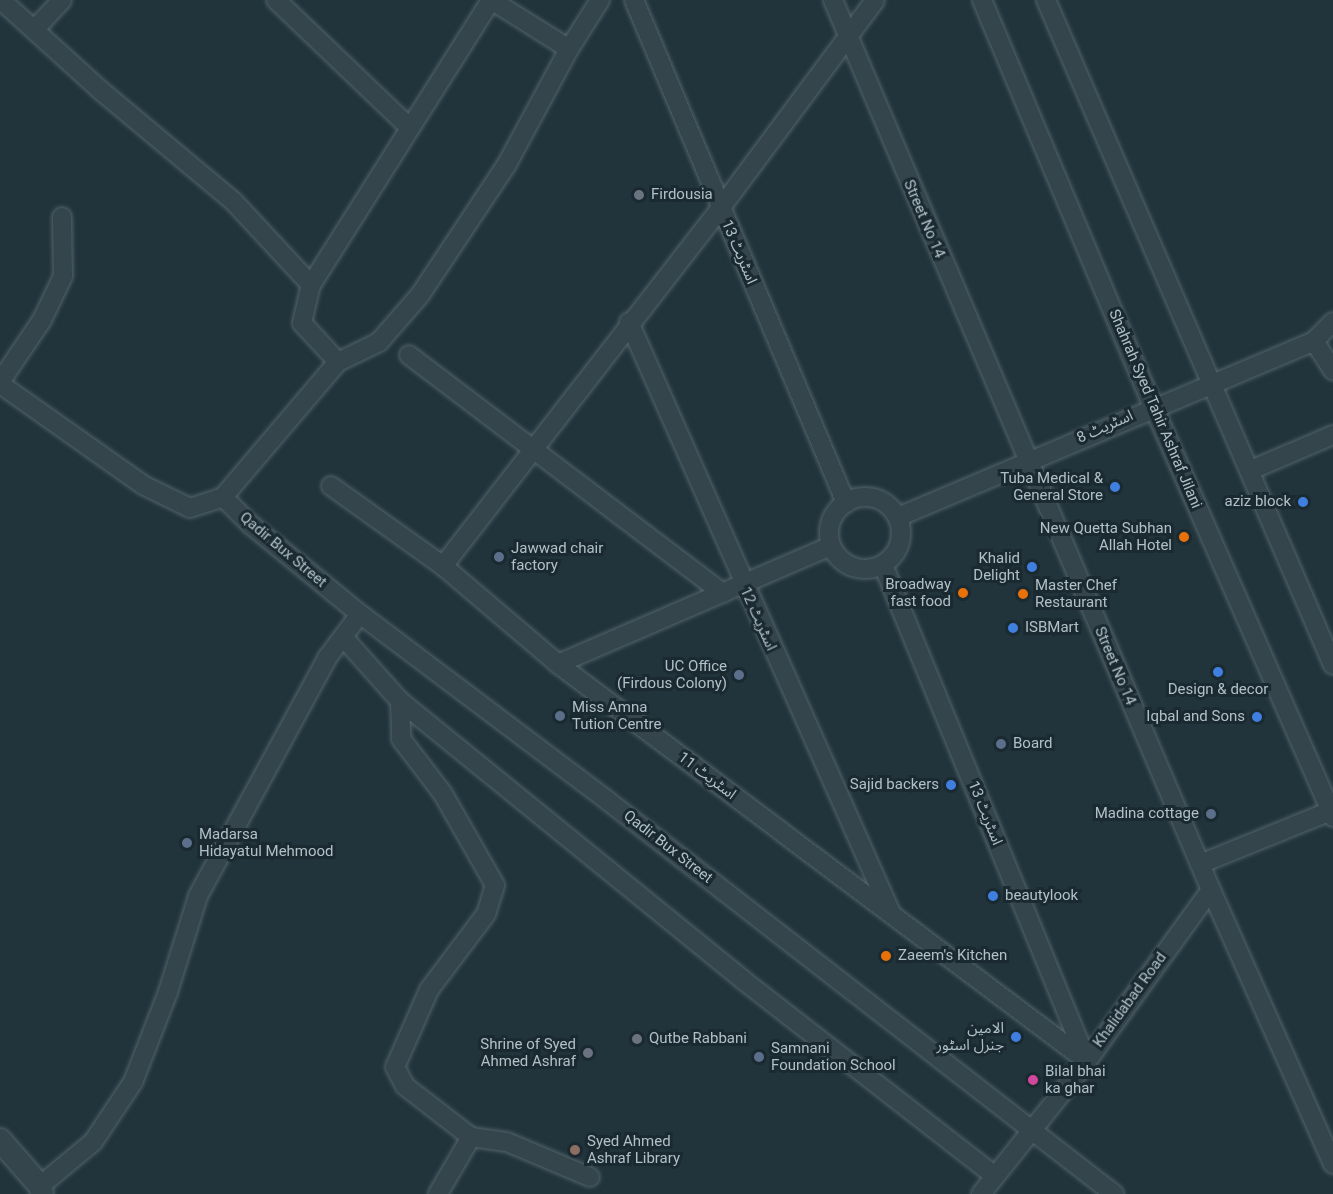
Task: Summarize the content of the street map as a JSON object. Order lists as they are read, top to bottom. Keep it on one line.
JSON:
{"streets":{"street":["Street No 14","اسٹریٹ 13","Shahrah Syed Tahir Ashraf Jilani","اسٹریٹ 8","Qadir Bux Street","اسٹریٹ 12","اسٹریٹ 11","Khalidabad Road"]},"crossings":[["Street No 14","اسٹریٹ 8"],["Street No 14","Khalidabad Road"],["اسٹریٹ 13","اسٹریٹ 8"],["اسٹریٹ 13","اسٹریٹ 11"],["اسٹریٹ 13","Khalidabad Road"],["Shahrah Syed Tahir Ashraf Jilani","اسٹریٹ 8"],["Qadir Bux Street","Khalidabad Road"],["اسٹریٹ 12","اسٹریٹ 11"],["اسٹریٹ 11","Khalidabad Road"]],"places":["Firdousia","Tuba Medical & General Store","aziz block","New Quetta Subhan Allah Hotel","Jawwad chair factory","Khalid Delight","Broadway fast food","Master Chef Restaurant","ISBMart","Design & decor","UC Office (Firdous Colony)","Miss Amna Tution Centre","Iqbal and Sons","Board","Sajid backers","Madina cottage","Madarsa Hidayatul Mehmood","beautylook","Zaeem's Kitchen","الامین جنرل اسٹور","Qutbe Rabbani","Shrine of Syed Ahmed Ashraf","Samnani Foundation School","Bilal bhai ka ghar","Syed Ahmed Ashraf Library"]}
